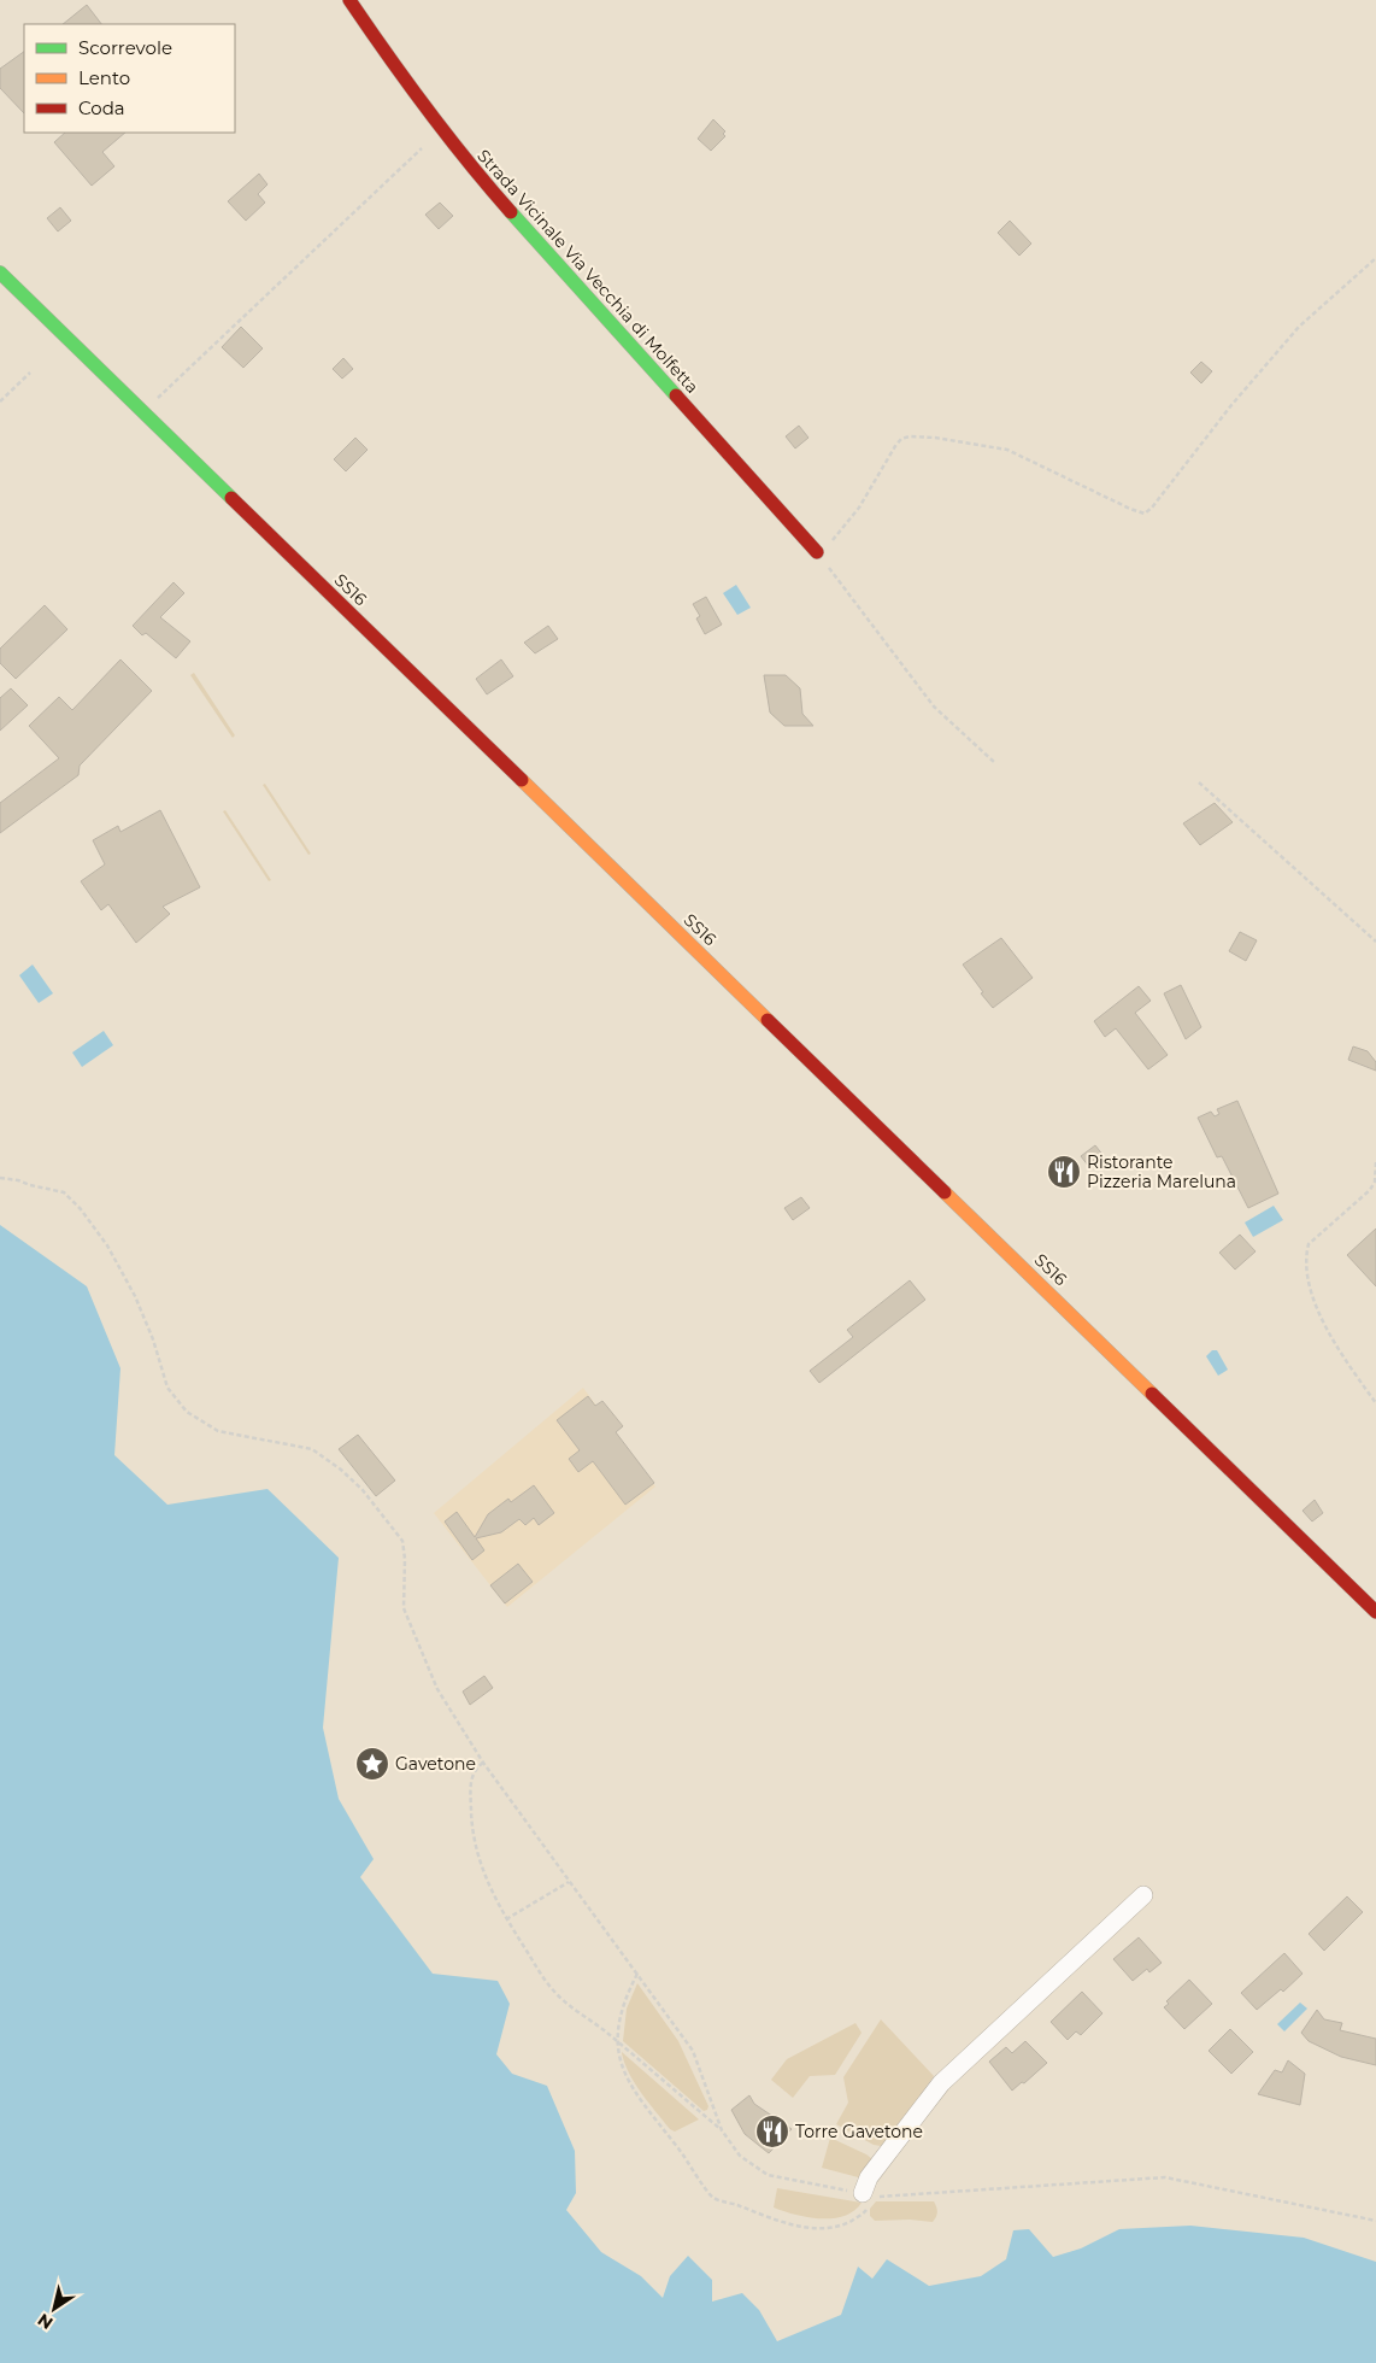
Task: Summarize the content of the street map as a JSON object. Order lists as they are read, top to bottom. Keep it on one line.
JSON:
{"streets":{"main road":["Strada Vicinale Via Vecchia di Molfetta","SS16"]},"places":{"restaurant":["Ristorante Pizzeria Mareluna","Torre Gavetone"],"place":["Gavetone"]},"legend":["Scorrevole","Lento","Coda"],"north":"bottom left"}
